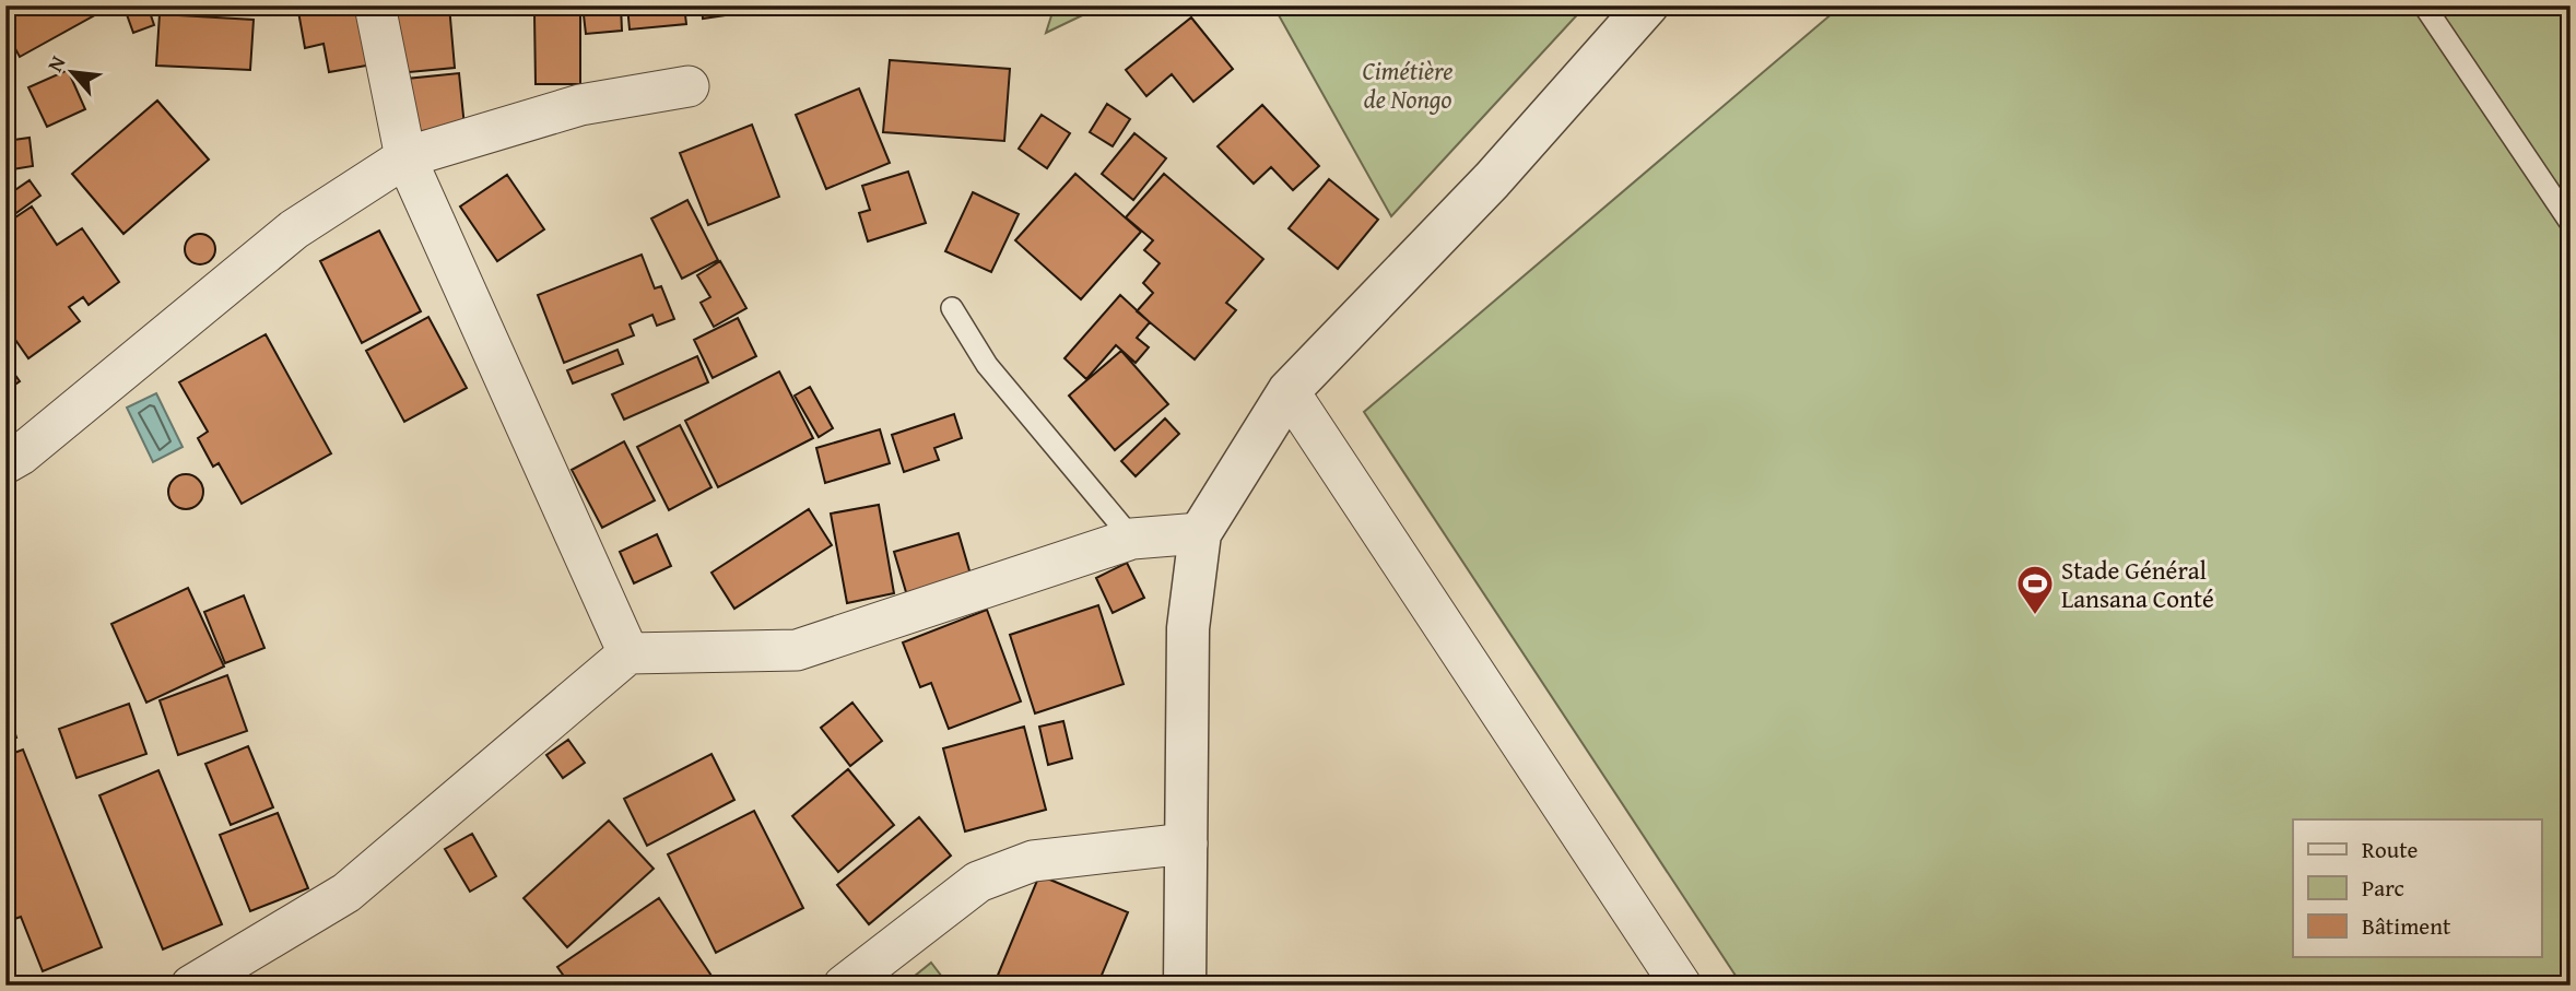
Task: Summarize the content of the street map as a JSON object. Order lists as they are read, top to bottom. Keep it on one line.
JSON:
{"parks":["Cimétière de Nongo"],"places":{"sports":["Stade Général Lansana Conté"]},"legend":["Route","Parc","Bâtiment"],"north":"top left"}
